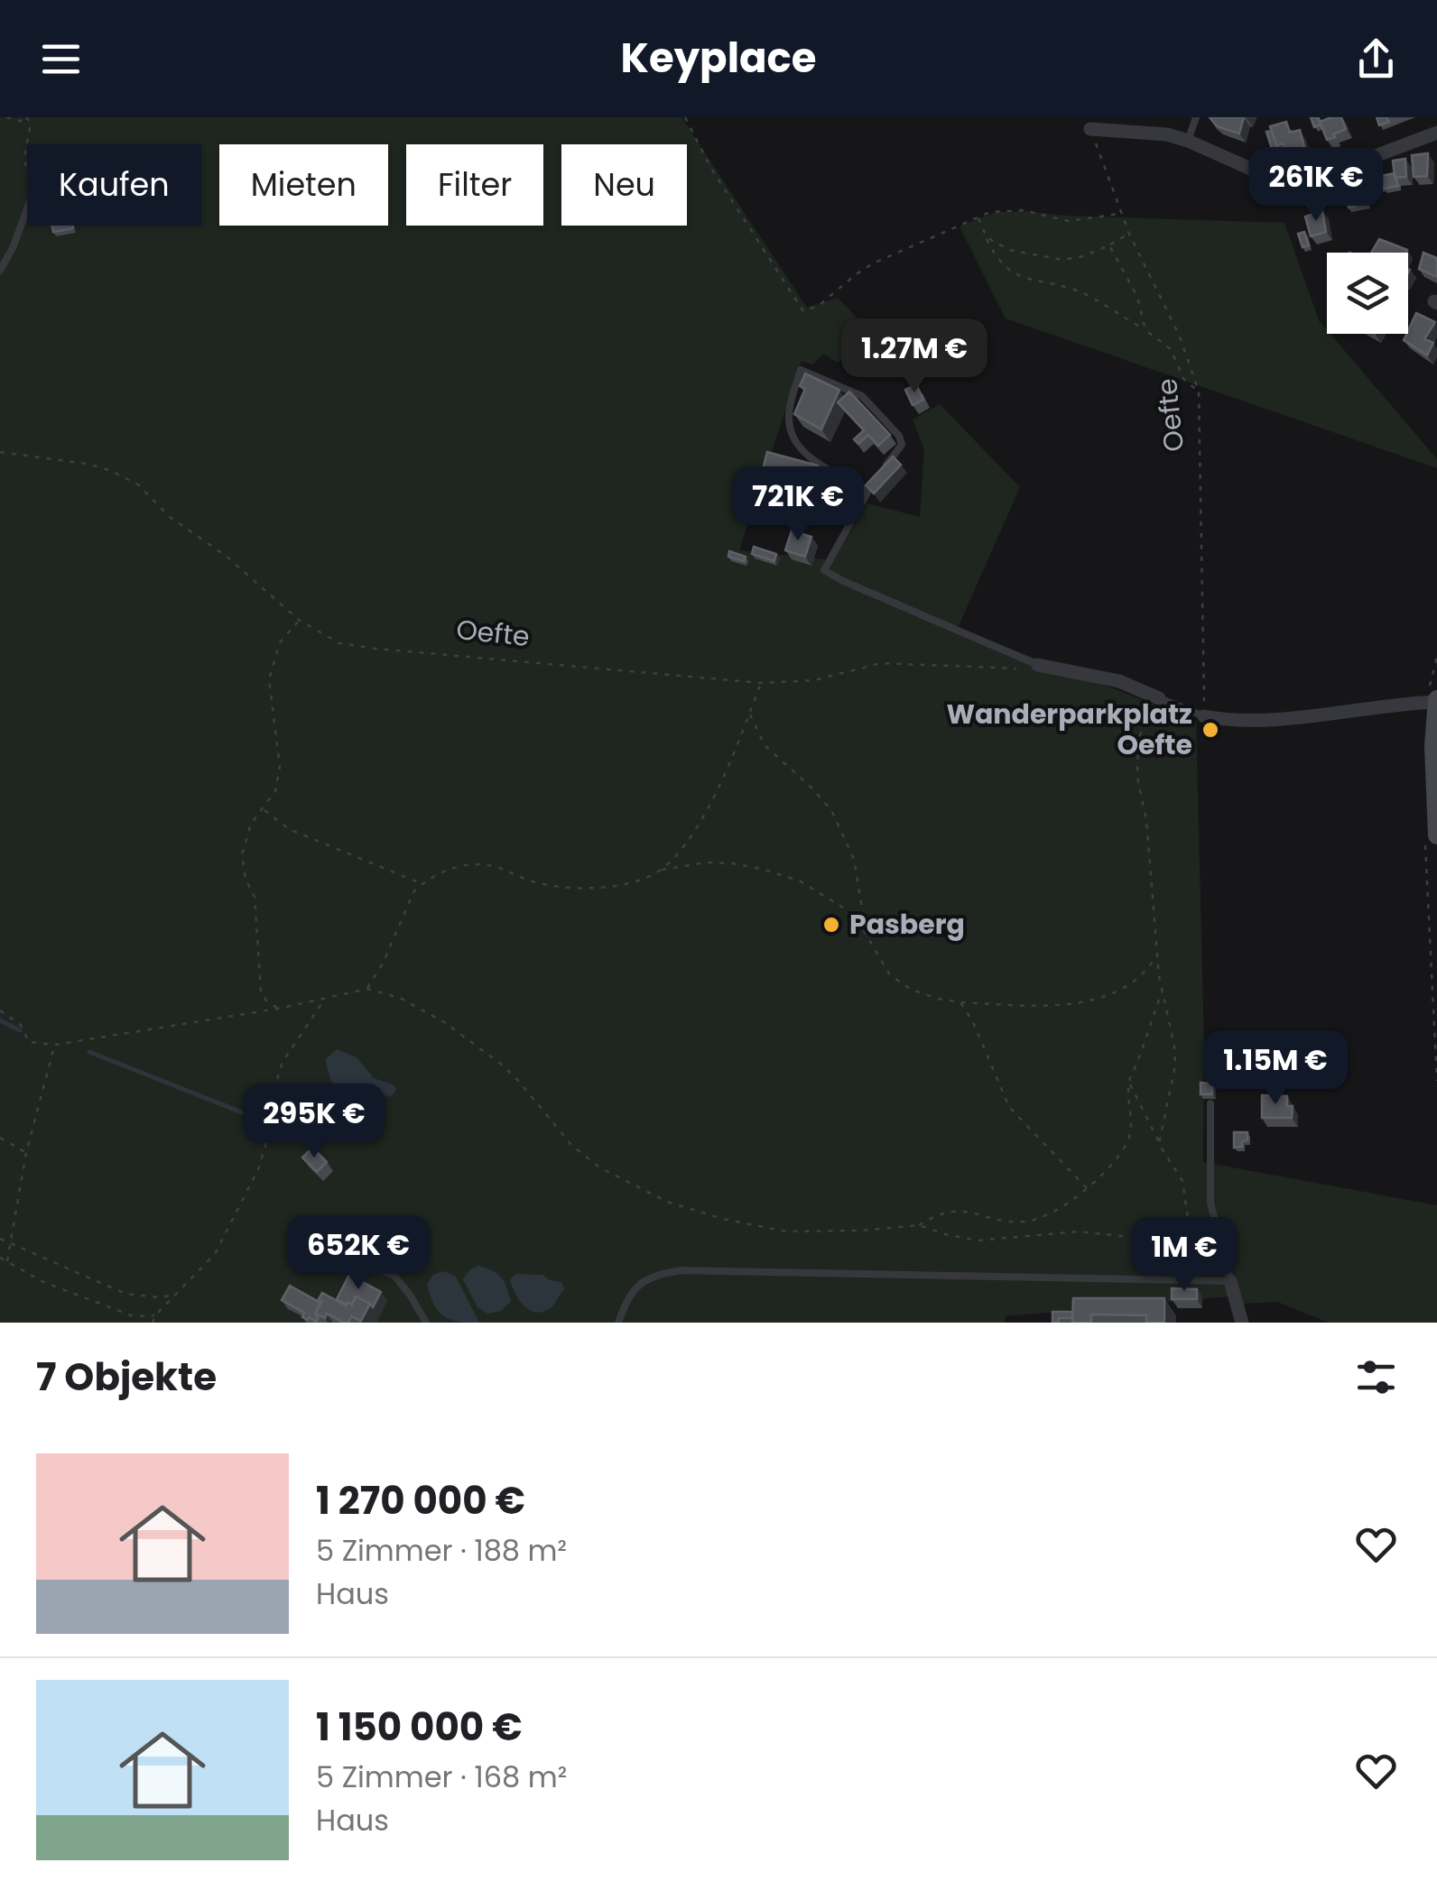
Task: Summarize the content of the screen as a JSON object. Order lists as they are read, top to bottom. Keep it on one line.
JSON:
{"streets":{"path":["Oefte"]},"places":["Wanderparkplatz Oefte","Pasberg"],"page":{"header":"Keyplace","chip":["Kaufen","Mieten","Filter","Neu"],"price":["261K €","1.27M €","721K €","1.15M €","295K €","652K €","1M €"],"heading":"7 Objekte","list":[{"name":"1 270 000 €","note":"5 Zimmer · 188 m² · Haus"},{"name":"1 150 000 €","note":"5 Zimmer · 168 m² · Haus"}]}}
